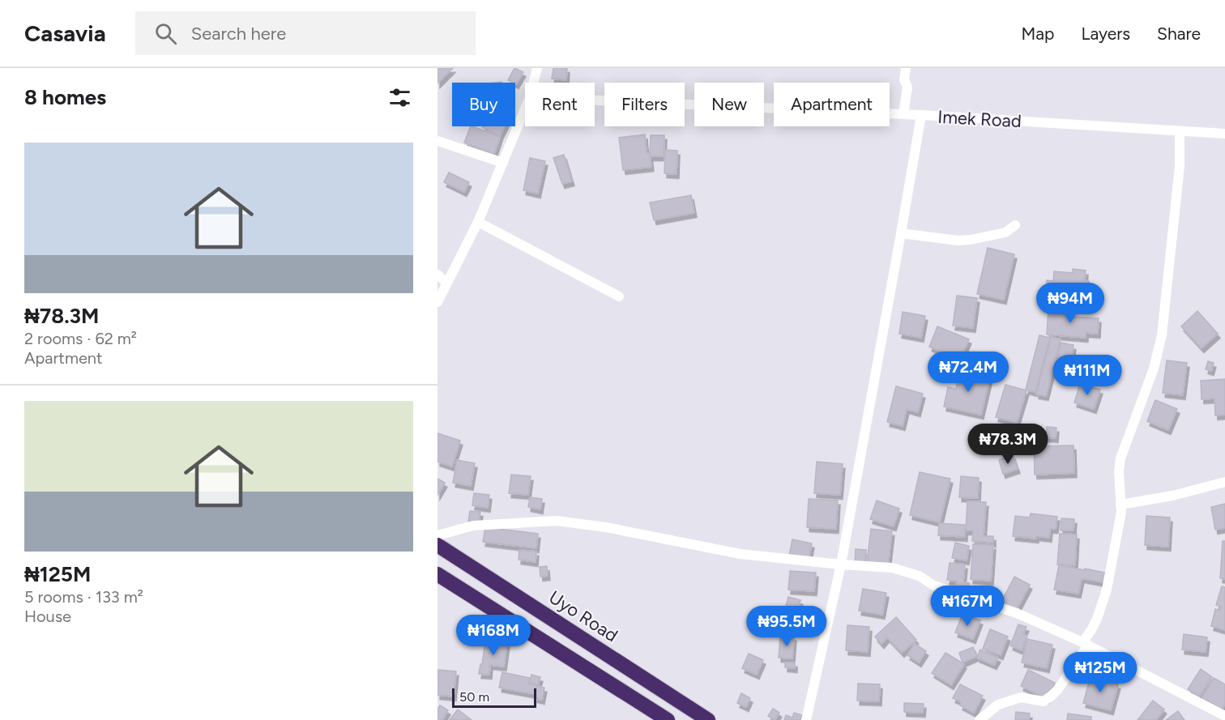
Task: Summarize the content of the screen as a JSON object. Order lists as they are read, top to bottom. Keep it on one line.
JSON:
{"streets":{"highway":["Uyo Road"],"street":["Imek Road"]},"scale_bar":"50 m","page":{"header":"Casavia","search":"Search here","nav":["Map","Layers","Share"],"heading":"8 homes","chip":["Buy","Rent","Filters","New","Apartment"],"list":[{"name":"₦78.3M","note":"2 rooms · 62 m² · Apartment"},{"name":"₦125M","note":"5 rooms · 133 m² · House"}],"price":["₦94M","₦72.4M","₦111M","₦78.3M","₦167M","₦95.5M","₦168M","₦125M"],"scale":"50 m"}}
